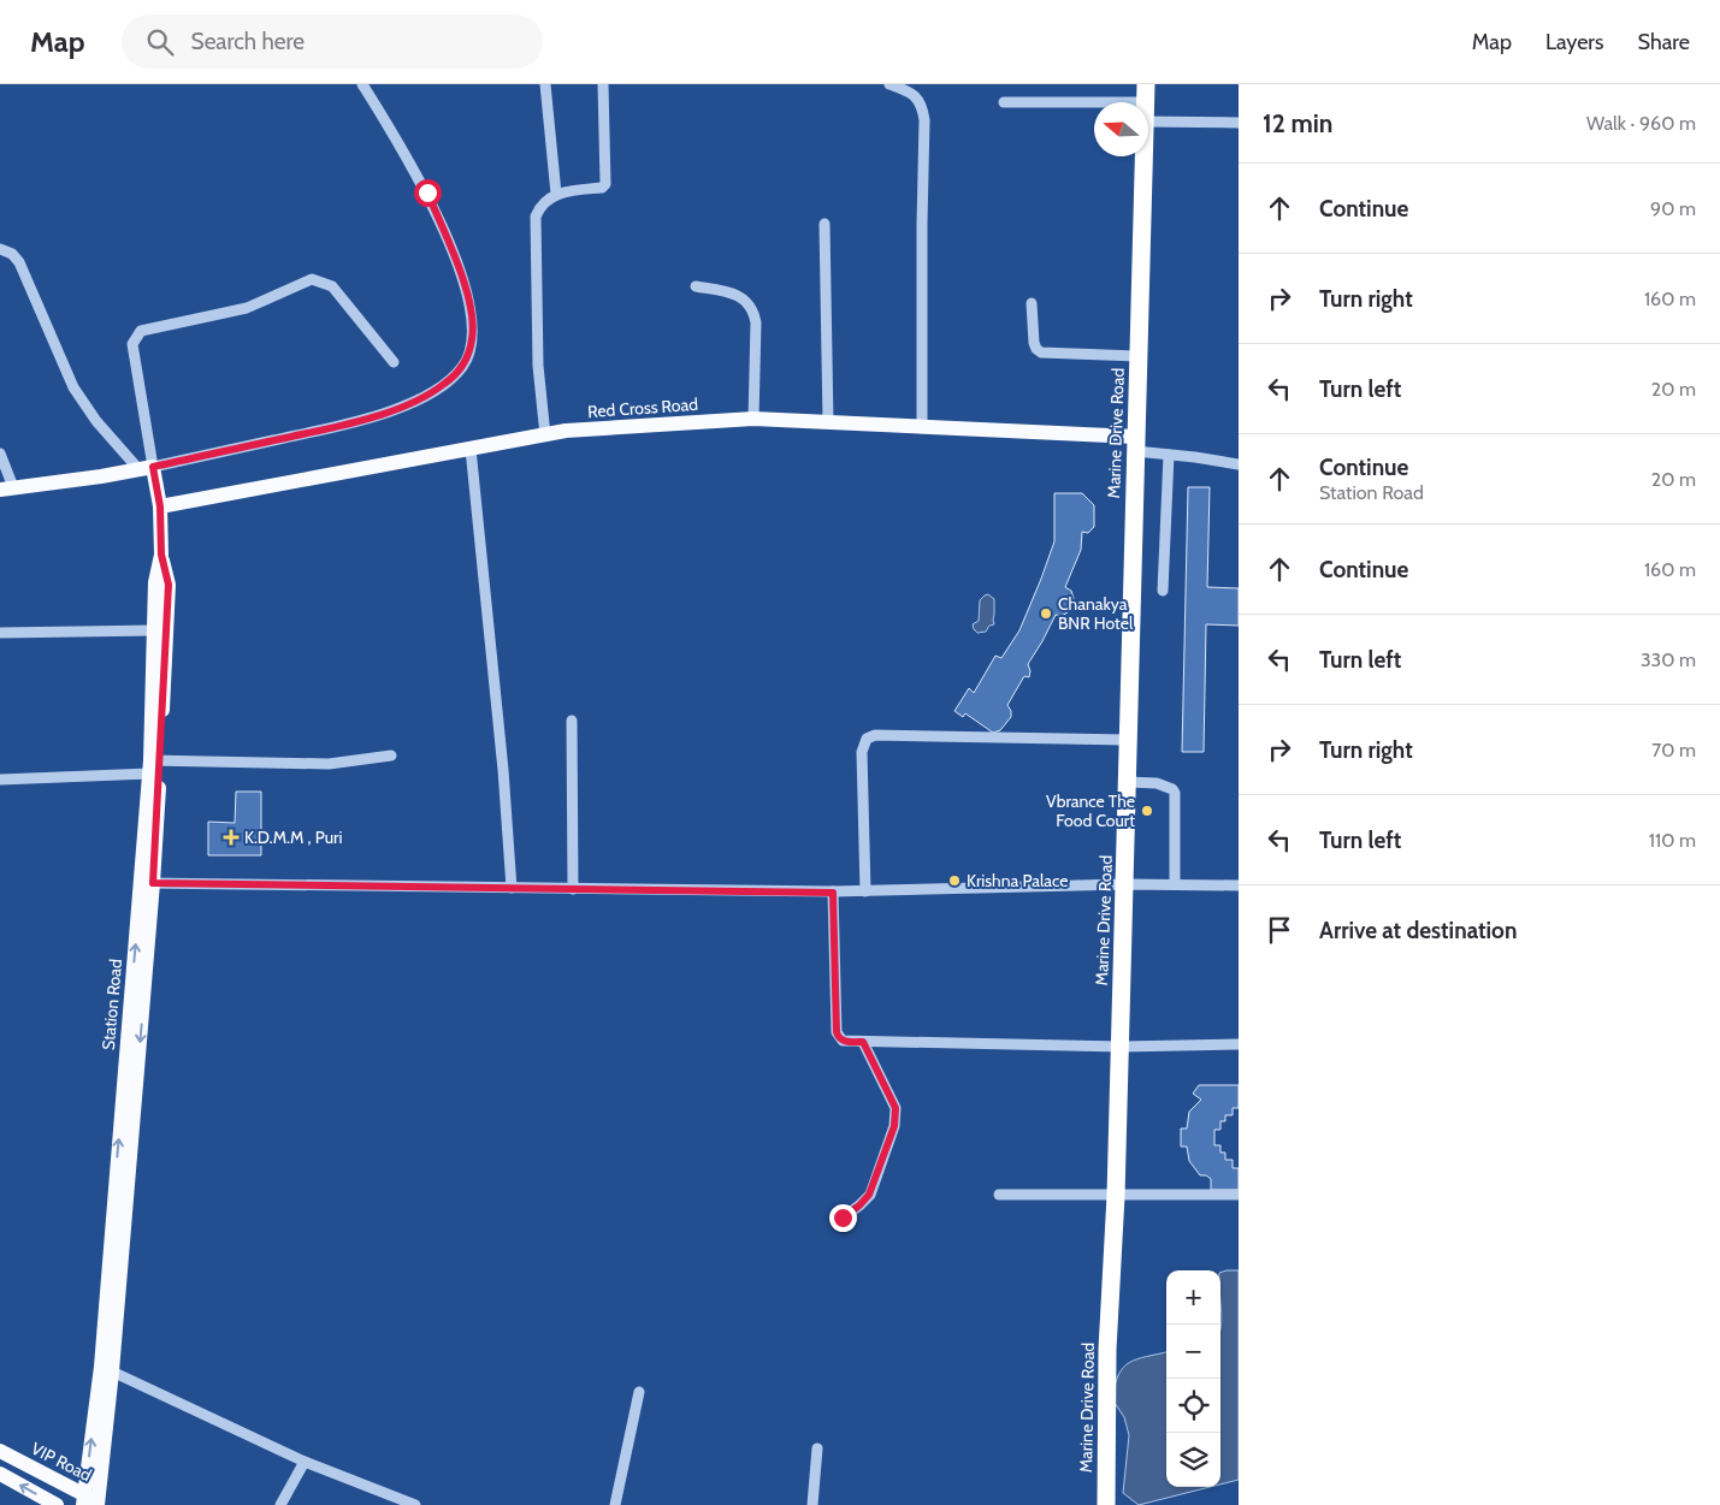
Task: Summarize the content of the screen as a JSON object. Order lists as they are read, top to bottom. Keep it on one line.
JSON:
{"streets":{"highway":["Marine Drive Road"],"main road":["Red Cross Road","Station Road","VIP Road"]},"crossings":[["Red Cross Road","Marine Drive Road"],["Red Cross Road","Station Road"],["Station Road","VIP Road"]],"places":{"other":["Chanakya BNR Hotel","Vbrance The Food Court","Krishna Palace"],"health":["K.D.M.M , Puri"]},"north":"left","page":{"header":"Map","search":"Search here","nav":["Map","Layers","Share"],"heading":["12 min","Walk · 960 m"],"list":[["Continue","90 m"],["Turn right","160 m"],["Turn left","20 m"],["Continue","Station Road","20 m"],["Continue","160 m"],["Turn left","330 m"],["Turn right","70 m"],["Turn left","110 m"],"Arrive at destination"],"map_buttons":["+","−"]}}
